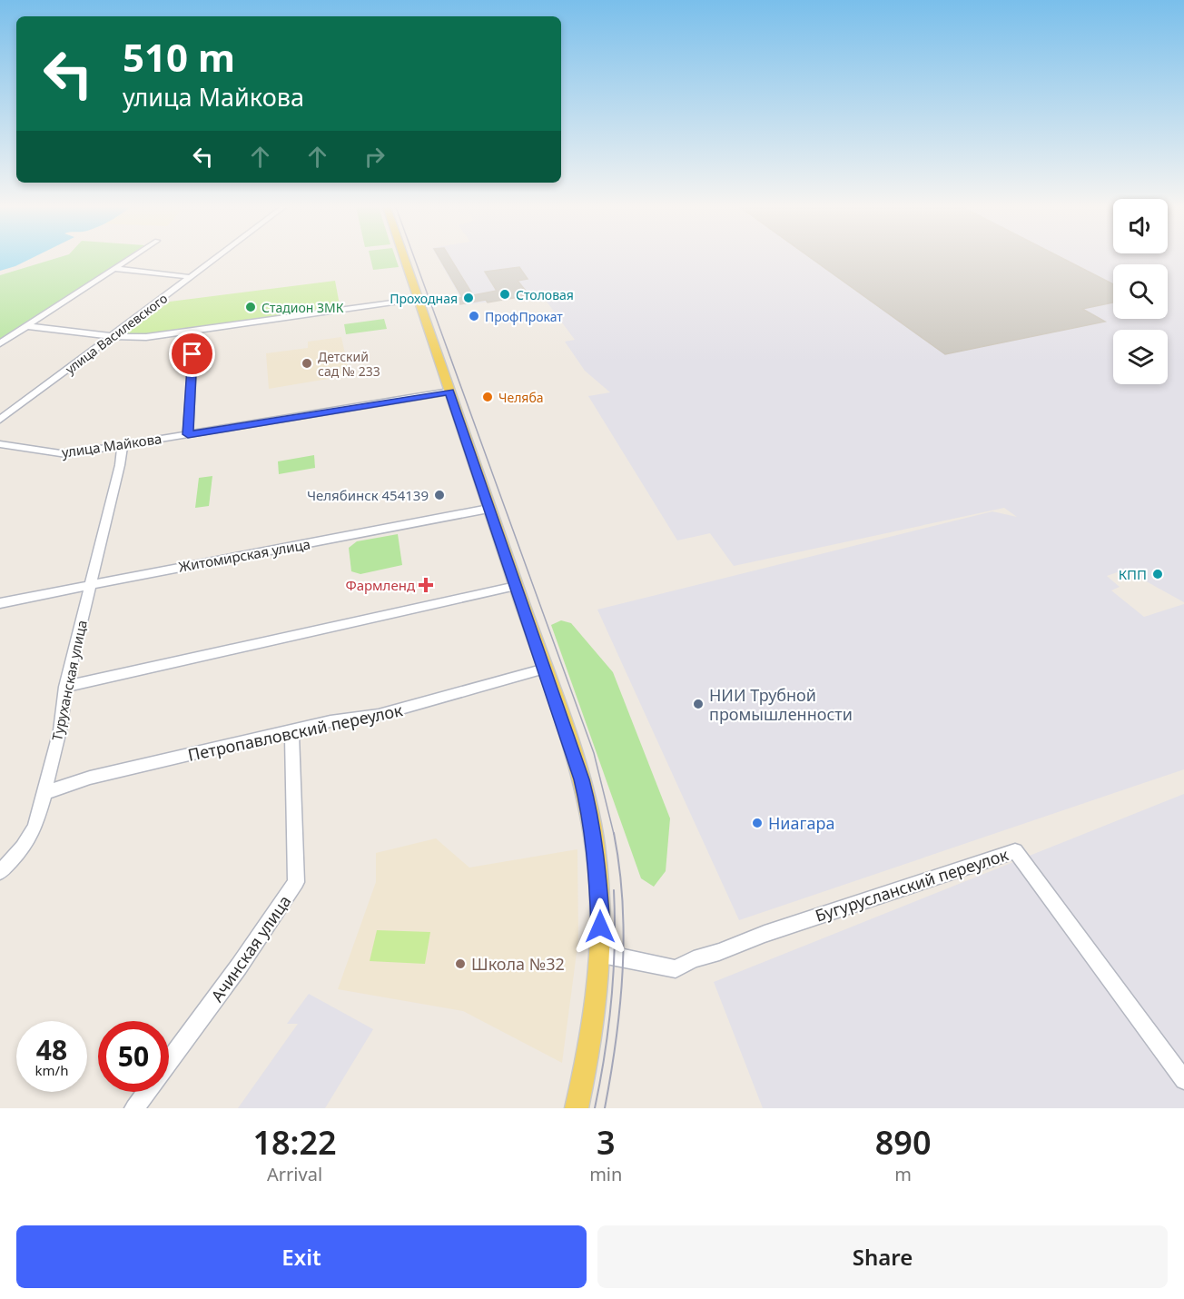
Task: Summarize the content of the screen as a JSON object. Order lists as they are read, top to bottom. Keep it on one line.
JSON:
{"streets":{"street":["улица Василевского","улица Майкова","Житомирская улица","Туруханская улица","Петропавловский переулок","Бугурусланский переулок","Ачинская улица"]},"crossings":[["улица Майкова","Туруханская улица"],["Житомирская улица","Туруханская улица"],["Туруханская улица","Петропавловский переулок"],["Петропавловский переулок","Ачинская улица"]],"places":{"other":["Столовая","Проходная","Стадион ЗМК","ПрофПрокат","Детский сад № 233","Челяба","Челябинск 454139","КПП","НИИ Трубной промышленности","Ниагара","Школа №32"],"health":["Фармленд"]},"page":{"turn":["510 m","улица Майкова"],"speed":"48 km/h","limit":"50","eta":["18:22","Arrival","3","min","890","m"],"buttons":["Exit","Share"]}}
